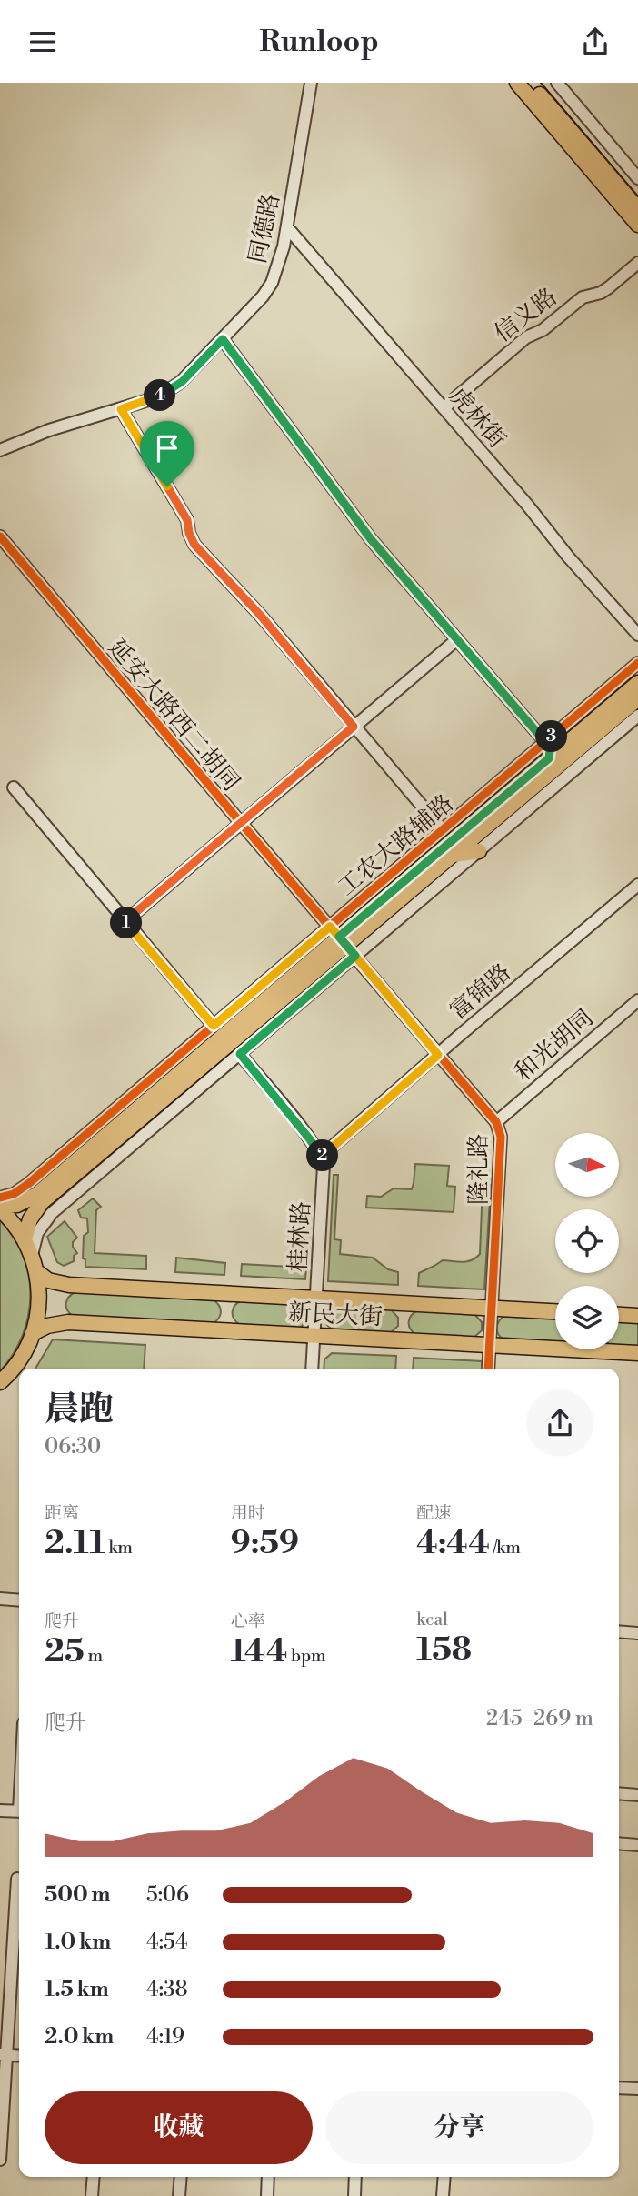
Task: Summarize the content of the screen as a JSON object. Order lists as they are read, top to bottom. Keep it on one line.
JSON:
{"streets":{"main road":["新民大街"],"street":["同德路","信义路","虎林街","延安大路西二胡同","工农大路辅路","富锦路","和光胡同","隆礼路","桂林路"]},"crossings":[["同德路","虎林街"],["信义路","虎林街"],["延安大路西二胡同","工农大路辅路"],["延安大路西二胡同","隆礼路"],["工农大路辅路","隆礼路"],["富锦路","隆礼路"],["富锦路","桂林路"],["和光胡同","隆礼路"],["隆礼路","新民大街"],["桂林路","新民大街"]],"north":"right","page":{"header":"Runloop","pins":["4","3","1","2"],"heading":["晨跑","06:30"],"stats":[["距离","2.11 km"],["用时","9:59"],["配速","4:44 /km"],["爬升","25 m"],["心率","144 bpm"],["kcal","158"]],"chart":["爬升","245–269 m"],"list":[{"name":"500 m","note":"5:06"},{"name":"1.0 km","note":"4:54"},{"name":"1.5 km","note":"4:38"},{"name":"2.0 km","note":"4:19"}],"buttons":["收藏","分享"]}}
